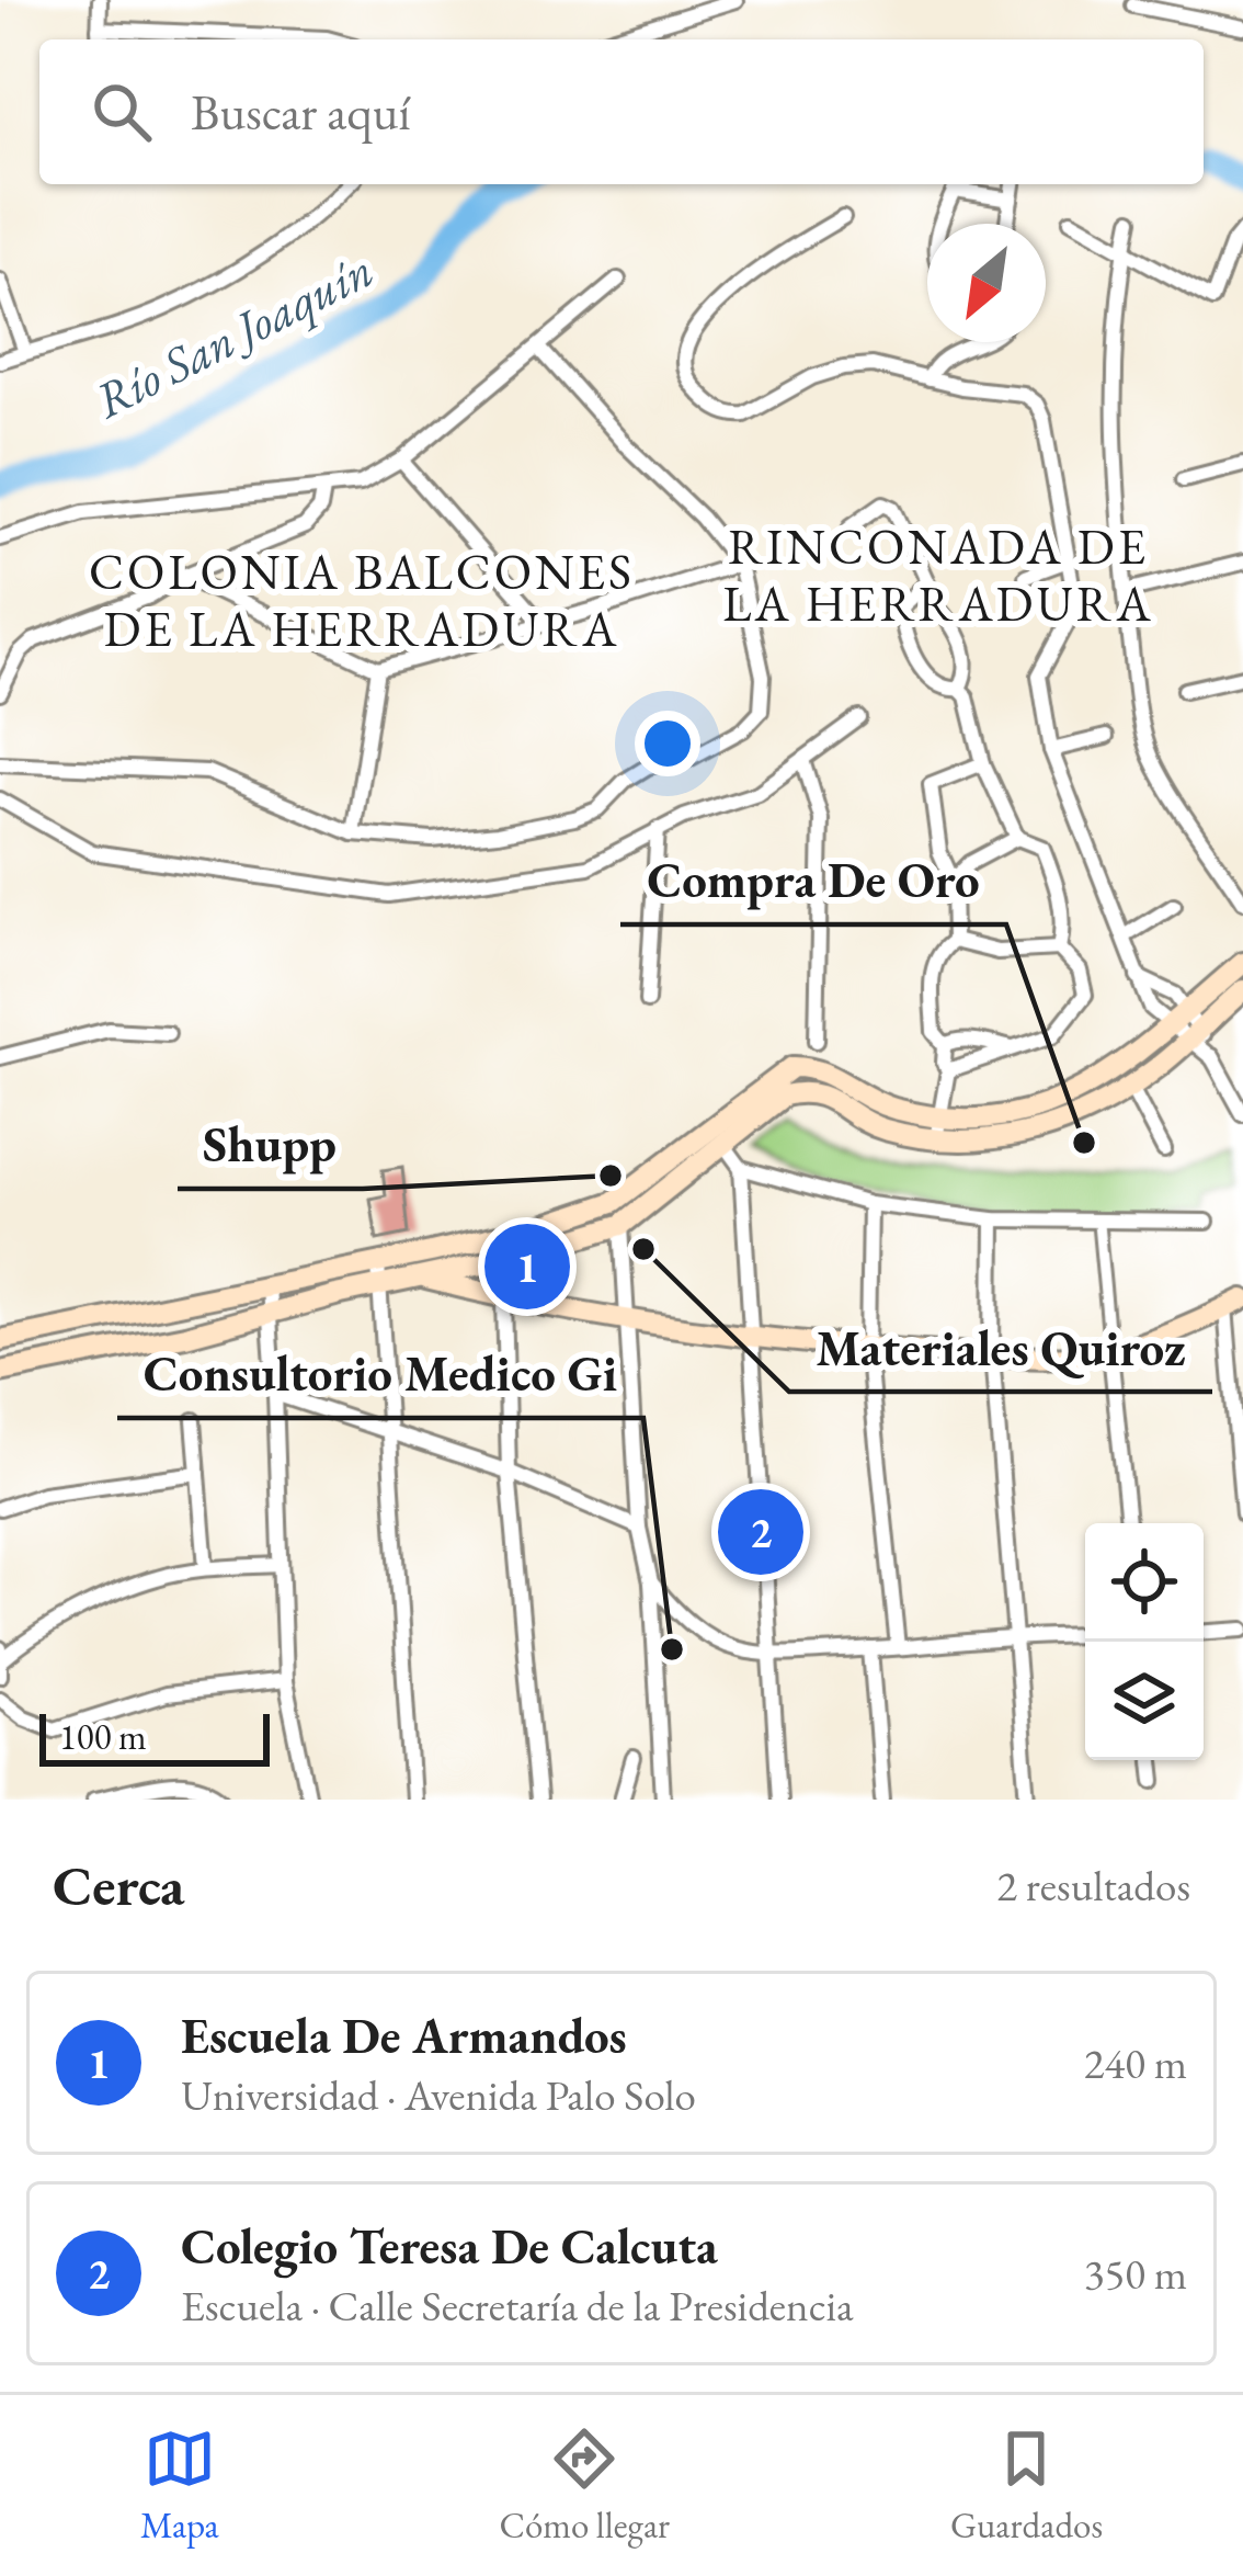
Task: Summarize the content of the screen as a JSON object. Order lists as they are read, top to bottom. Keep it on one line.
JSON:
{"districts":["RINCONADA DE LA HERRADURA","COLONIA BALCONES DE LA HERRADURA"],"water":["Río San Joaquín"],"places":["Compra De Oro","Shupp","Materiales Quiroz","Consultorio Medico Gi"],"scale_bar":"100 m","north":"bottom left","page":{"search":"Buscar aquí","pins":["1","2"],"scale":"100 m","heading":["Cerca","2 resultados"],"list":[{"mark":"1","name":"Escuela De Armandos","note":"Universidad · Avenida Palo Solo","value":"240 m"},{"mark":"2","name":"Colegio Teresa De Calcuta","note":"Escuela · Calle Secretaría de la Presidencia","value":"350 m"}],"nav":["Mapa","Cómo llegar","Guardados"]}}
